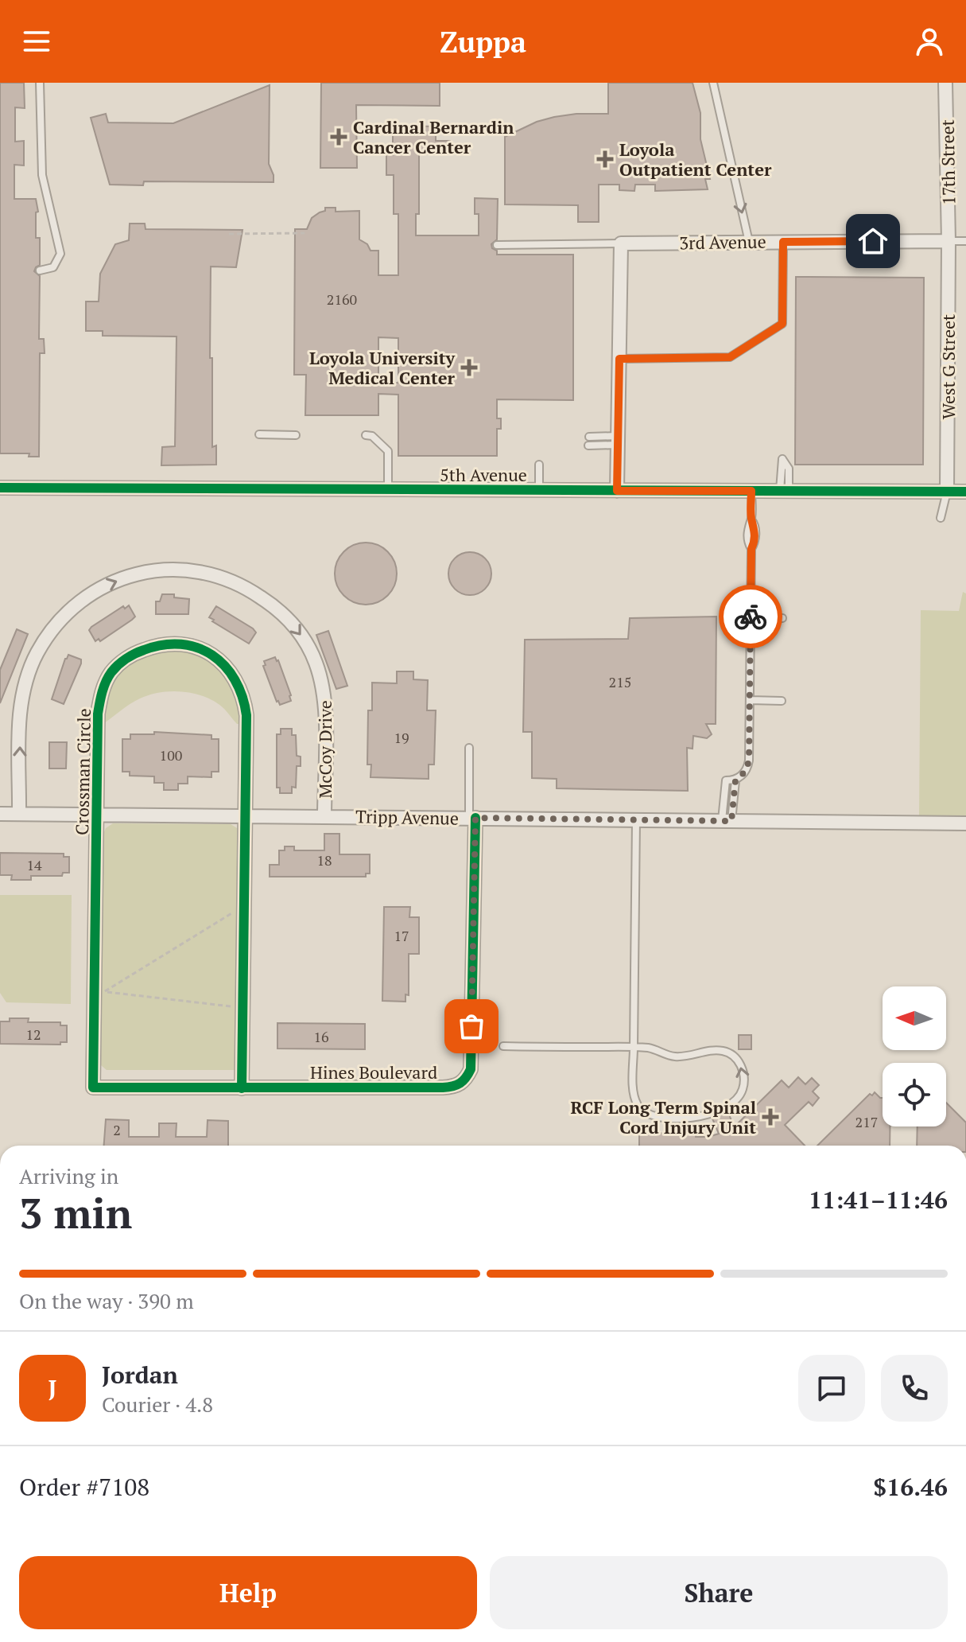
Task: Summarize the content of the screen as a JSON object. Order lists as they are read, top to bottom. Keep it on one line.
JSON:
{"streets":{"street":["17th Street","3rd Avenue","West G Street","5th Avenue","McCoy Drive","Crossman Circle","Tripp Avenue","Hines Boulevard"]},"crossings":[["17th Street","3rd Avenue"],["17th Street","West G Street"],["3rd Avenue","West G Street"],["West G Street","5th Avenue"],["McCoy Drive","Tripp Avenue"],["Crossman Circle","Tripp Avenue"],["Crossman Circle","Hines Boulevard"],["Tripp Avenue","Hines Boulevard"]],"places":{"health":["Cardinal Bernardin Cancer Center","Loyola Outpatient Center","Loyola University Medical Center","RCF Long Term Spinal Cord Injury Unit"]},"house_numbers":["2160","215","19","100","18","14","17","12","16","217","2"],"north":"left","page":{"header":"Zuppa","heading":["3 min","Arriving in","11:41–11:46"],"panel":["Jordan","Courier · 4.8","Order #7108","$16.46"],"bar":"On the way · 390 m","round":"J","buttons":["Help","Share"]}}
